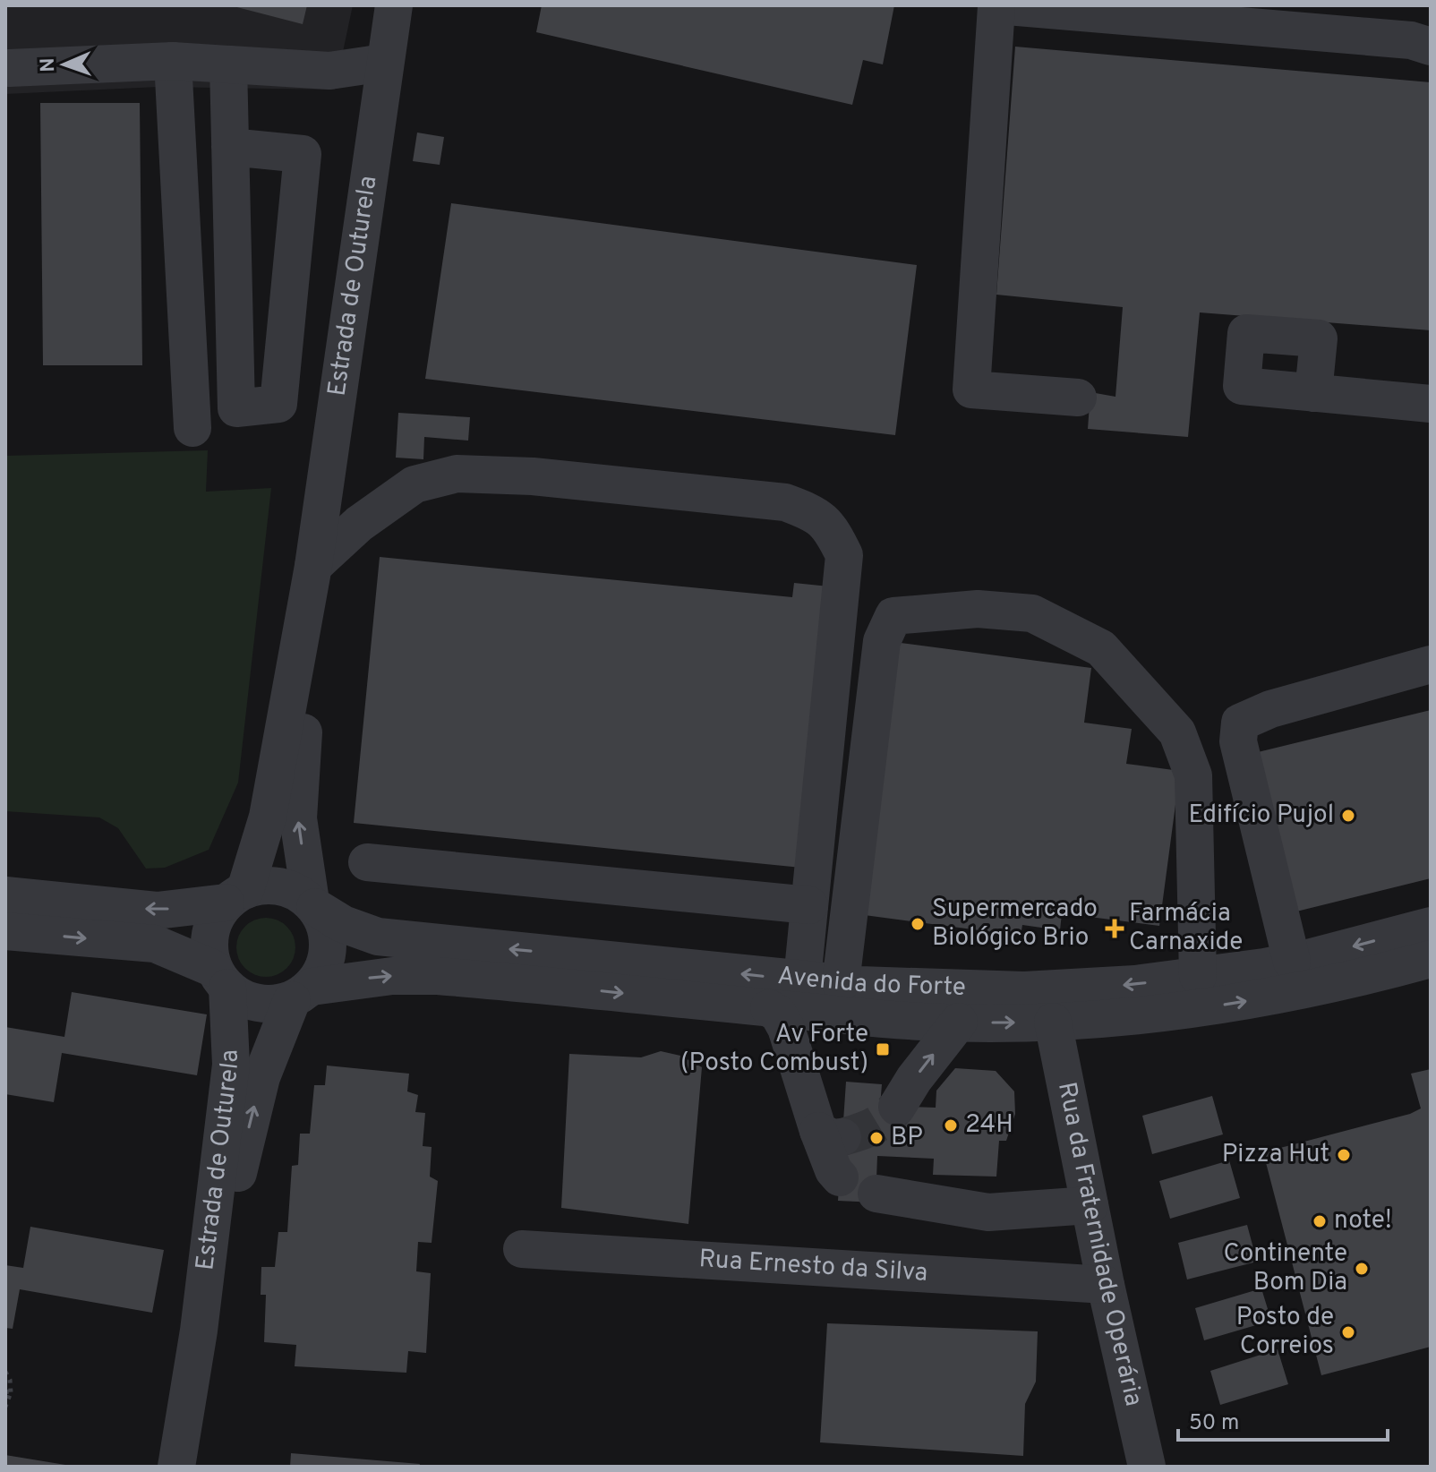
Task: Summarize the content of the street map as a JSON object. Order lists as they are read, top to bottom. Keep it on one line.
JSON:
{"streets":{"street":["Estrada de Outurela","Avenida do Forte","Rua da Fraternidade Operária","Rua Ernesto da Silva"]},"crossings":[["Estrada de Outurela","Avenida do Forte"],["Avenida do Forte","Rua da Fraternidade Operária"],["Rua da Fraternidade Operária","Rua Ernesto da Silva"]],"places":{"other":["Edifício Pujol","Supermercado Biológico Brio","24H","BP","Pizza Hut","note!","Continente Bom Dia","Posto de Correios"],"health":["Farmácia Carnaxide"],"transit":["Av Forte (Posto Combust)"]},"scale_bar":"50 m","north":"left"}
